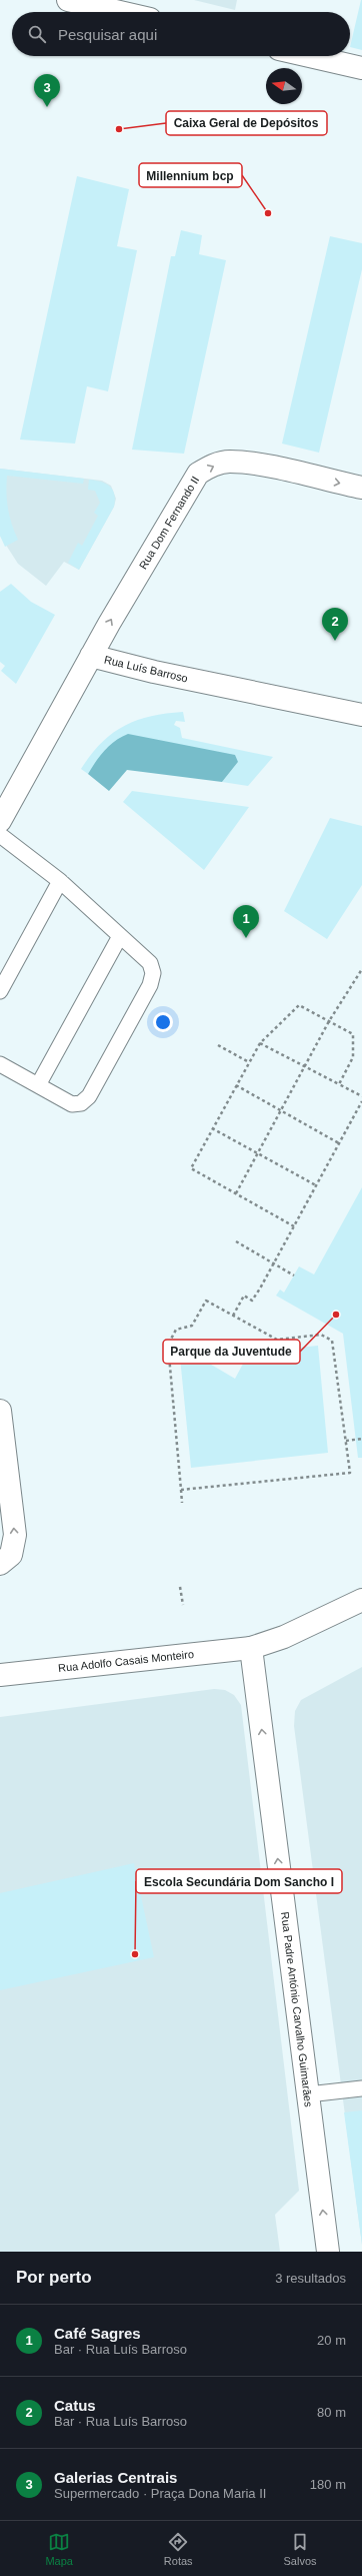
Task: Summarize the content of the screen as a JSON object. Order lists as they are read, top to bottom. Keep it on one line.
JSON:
{"streets":{"street":["Rua Dom Fernando II","Rua Luís Barroso","Rua Adolfo Casais Monteiro","Rua Padre António Carvalho Guimarães"]},"crossings":[["Rua Dom Fernando II","Rua Luís Barroso"],["Rua Adolfo Casais Monteiro","Rua Padre António Carvalho Guimarães"]],"one_way":["Rua Dom Fernando II","Rua Padre António Carvalho Guimarães"],"places":["Caixa Geral de Depósitos","Millennium bcp","Parque da Juventude","Escola Secundária Dom Sancho I"],"north":"left","page":{"search":"Pesquisar aqui","pins":["3","2","1"],"heading":["Por perto","3 resultados"],"list":[{"mark":"1","name":"Café Sagres","note":"Bar · Rua Luís Barroso","value":"20 m"},{"mark":"2","name":"Catus","note":"Bar · Rua Luís Barroso","value":"80 m"},{"mark":"3","name":"Galerias Centrais","note":"Supermercado · Praça Dona Maria II","value":"180 m"}],"nav":["Mapa","Rotas","Salvos"]}}
